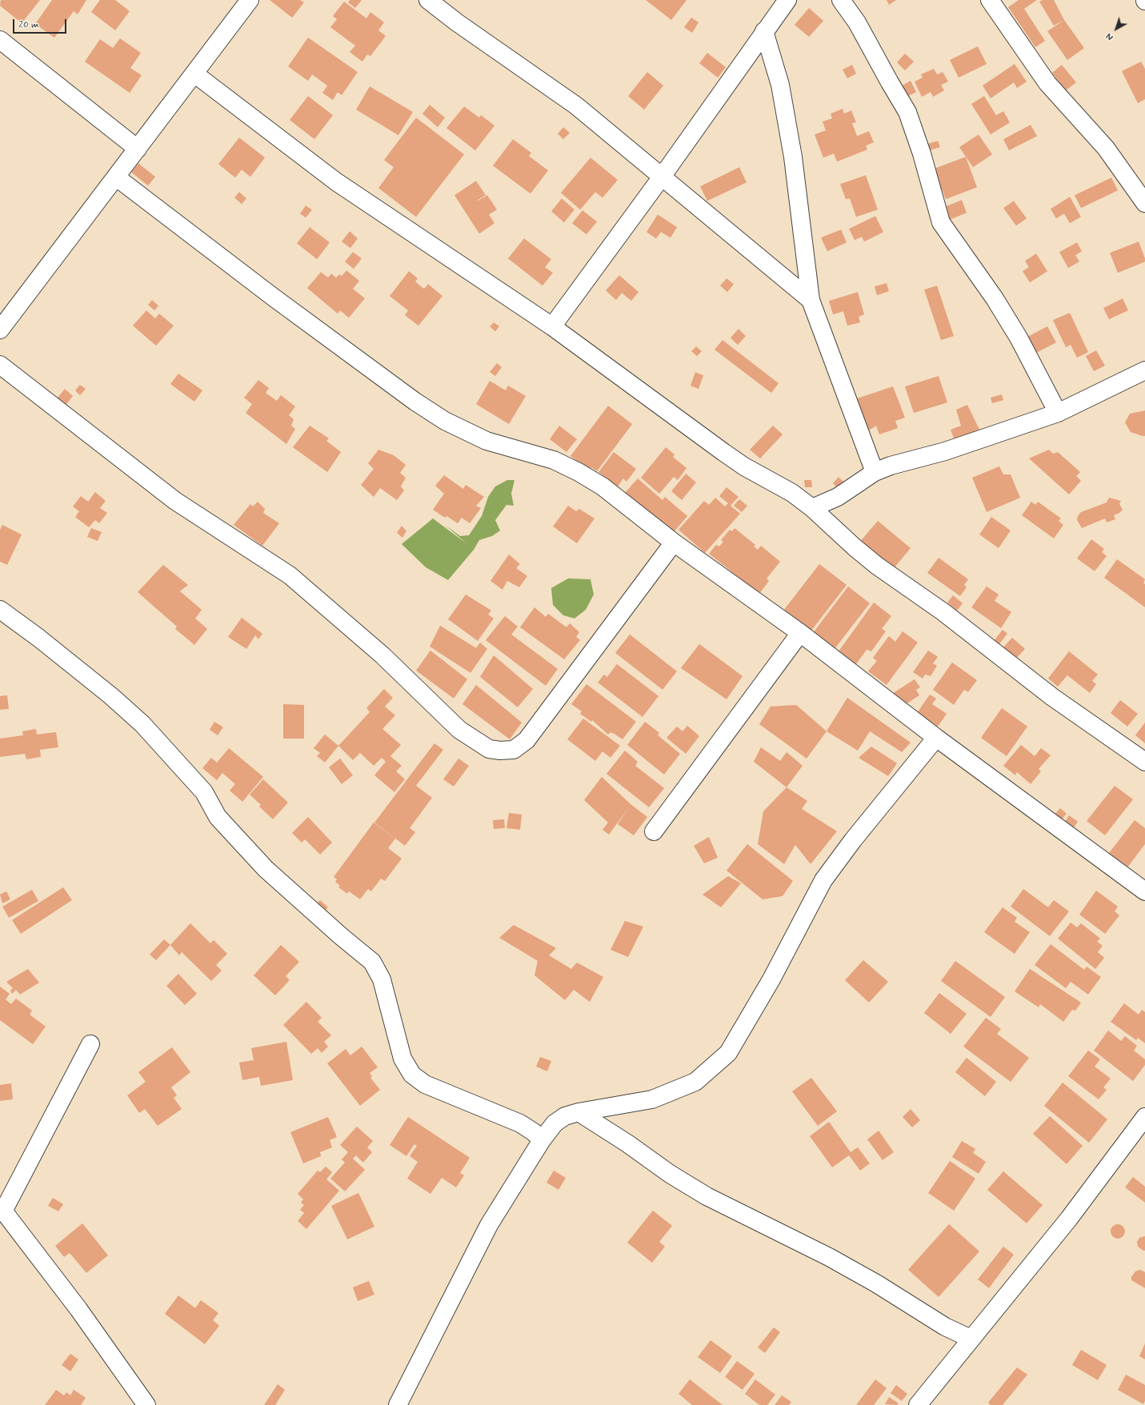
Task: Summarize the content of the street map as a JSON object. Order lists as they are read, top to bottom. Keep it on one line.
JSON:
{"scale_bar":"20 m","north":"bottom left"}
